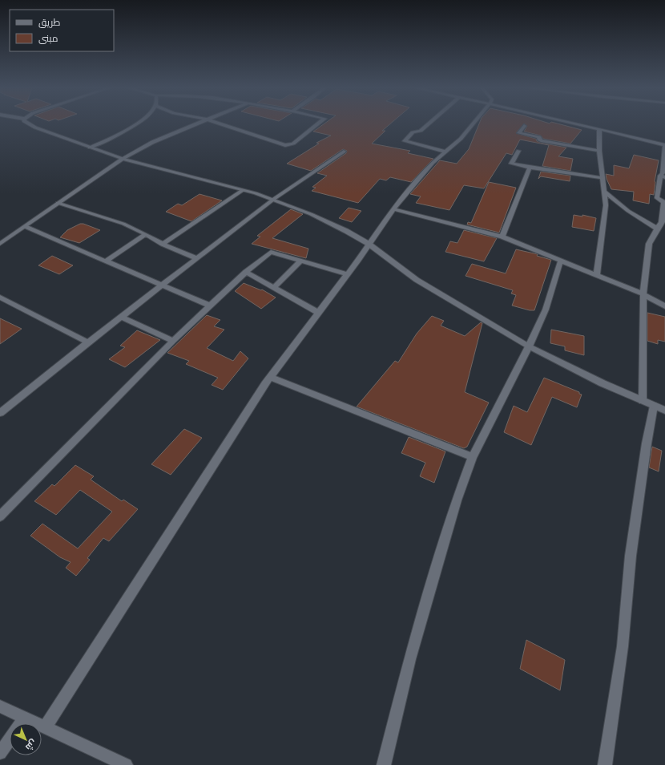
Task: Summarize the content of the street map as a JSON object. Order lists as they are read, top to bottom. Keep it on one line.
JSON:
{"legend":["طريق","مبنى"],"north":"bottom right"}
